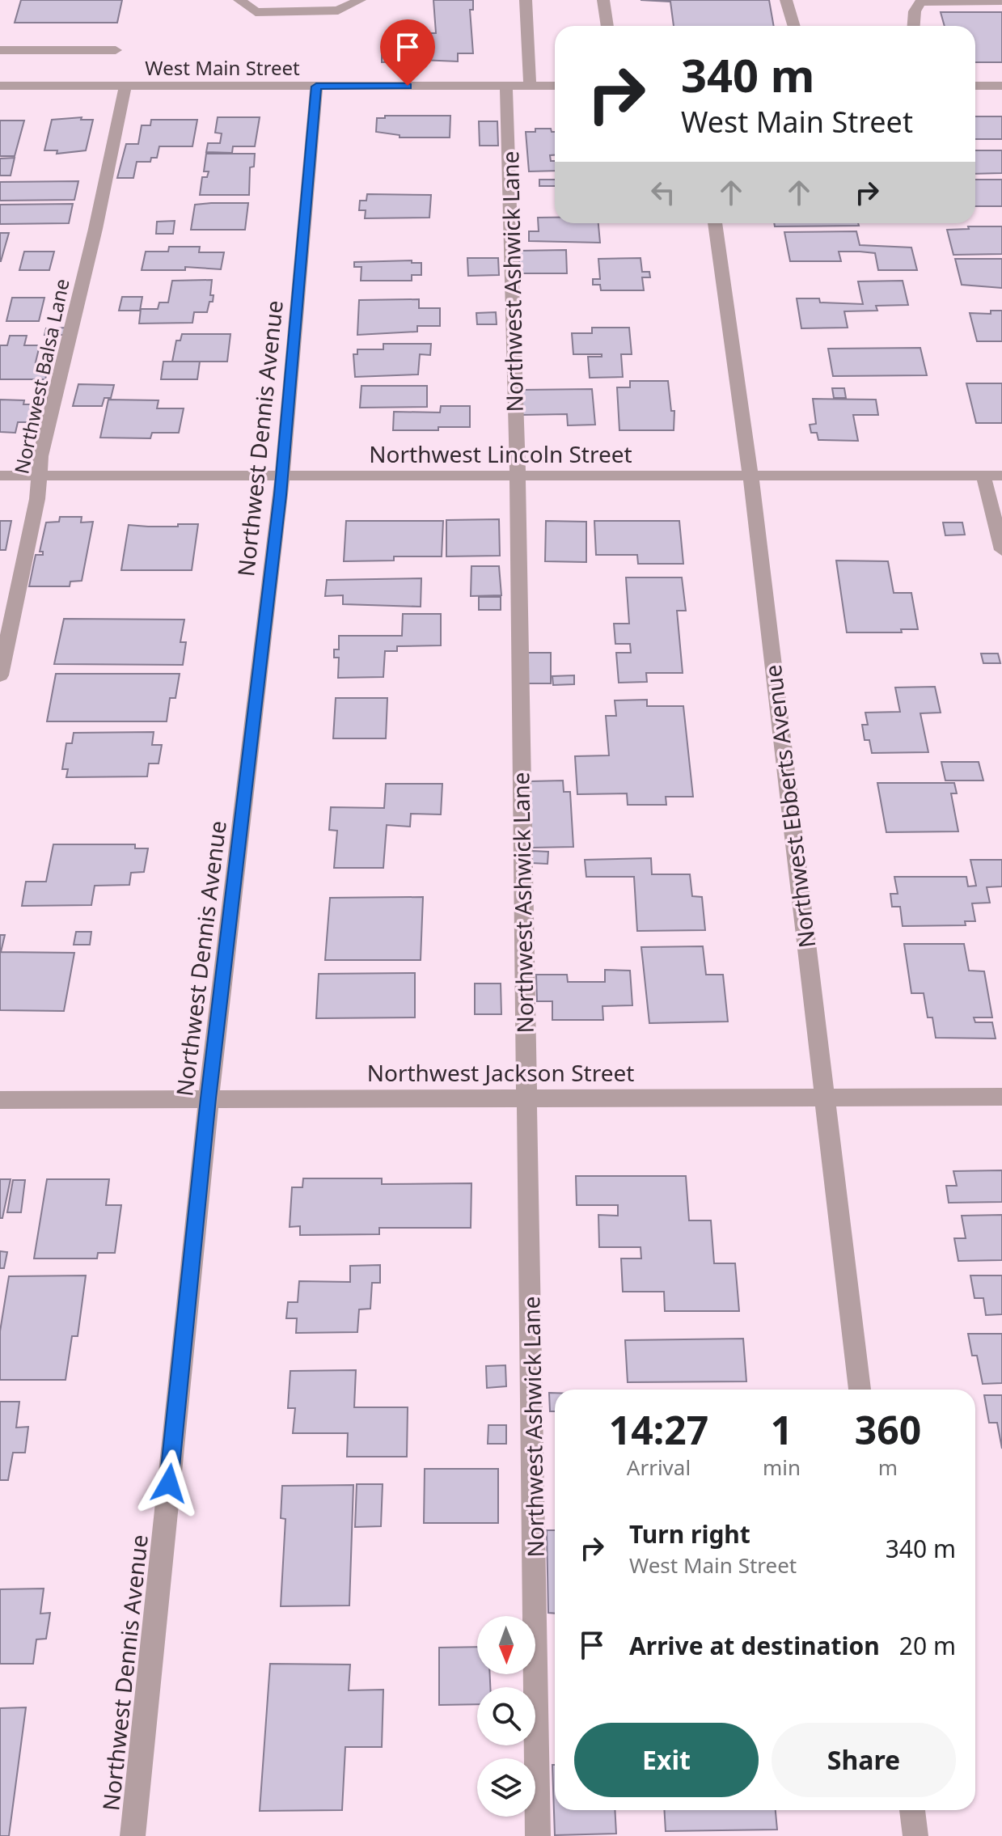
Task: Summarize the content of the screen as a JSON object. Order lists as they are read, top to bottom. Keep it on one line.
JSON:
{"streets":{"street":["West Main Street","Northwest Ashwick Lane","Northwest Balsa Lane","Northwest Dennis Avenue","Northwest Lincoln Street","Northwest Ebberts Avenue","Northwest Jackson Street"]},"crossings":[["West Main Street","Northwest Ashwick Lane"],["West Main Street","Northwest Balsa Lane"],["West Main Street","Northwest Dennis Avenue"],["Northwest Ashwick Lane","Northwest Lincoln Street"],["Northwest Ashwick Lane","Northwest Jackson Street"],["Northwest Balsa Lane","Northwest Lincoln Street"],["Northwest Dennis Avenue","Northwest Lincoln Street"],["Northwest Dennis Avenue","Northwest Jackson Street"],["Northwest Lincoln Street","Northwest Ebberts Avenue"],["Northwest Ebberts Avenue","Northwest Jackson Street"]],"north":"bottom","page":{"turn":["340 m","West Main Street"],"eta":["14:27","Arrival","1","min","360","m"],"list":[{"name":"Turn right","note":"West Main Street","value":"340 m"},{"name":"Arrive at destination","value":"20 m"}],"buttons":["Exit","Share"]}}
